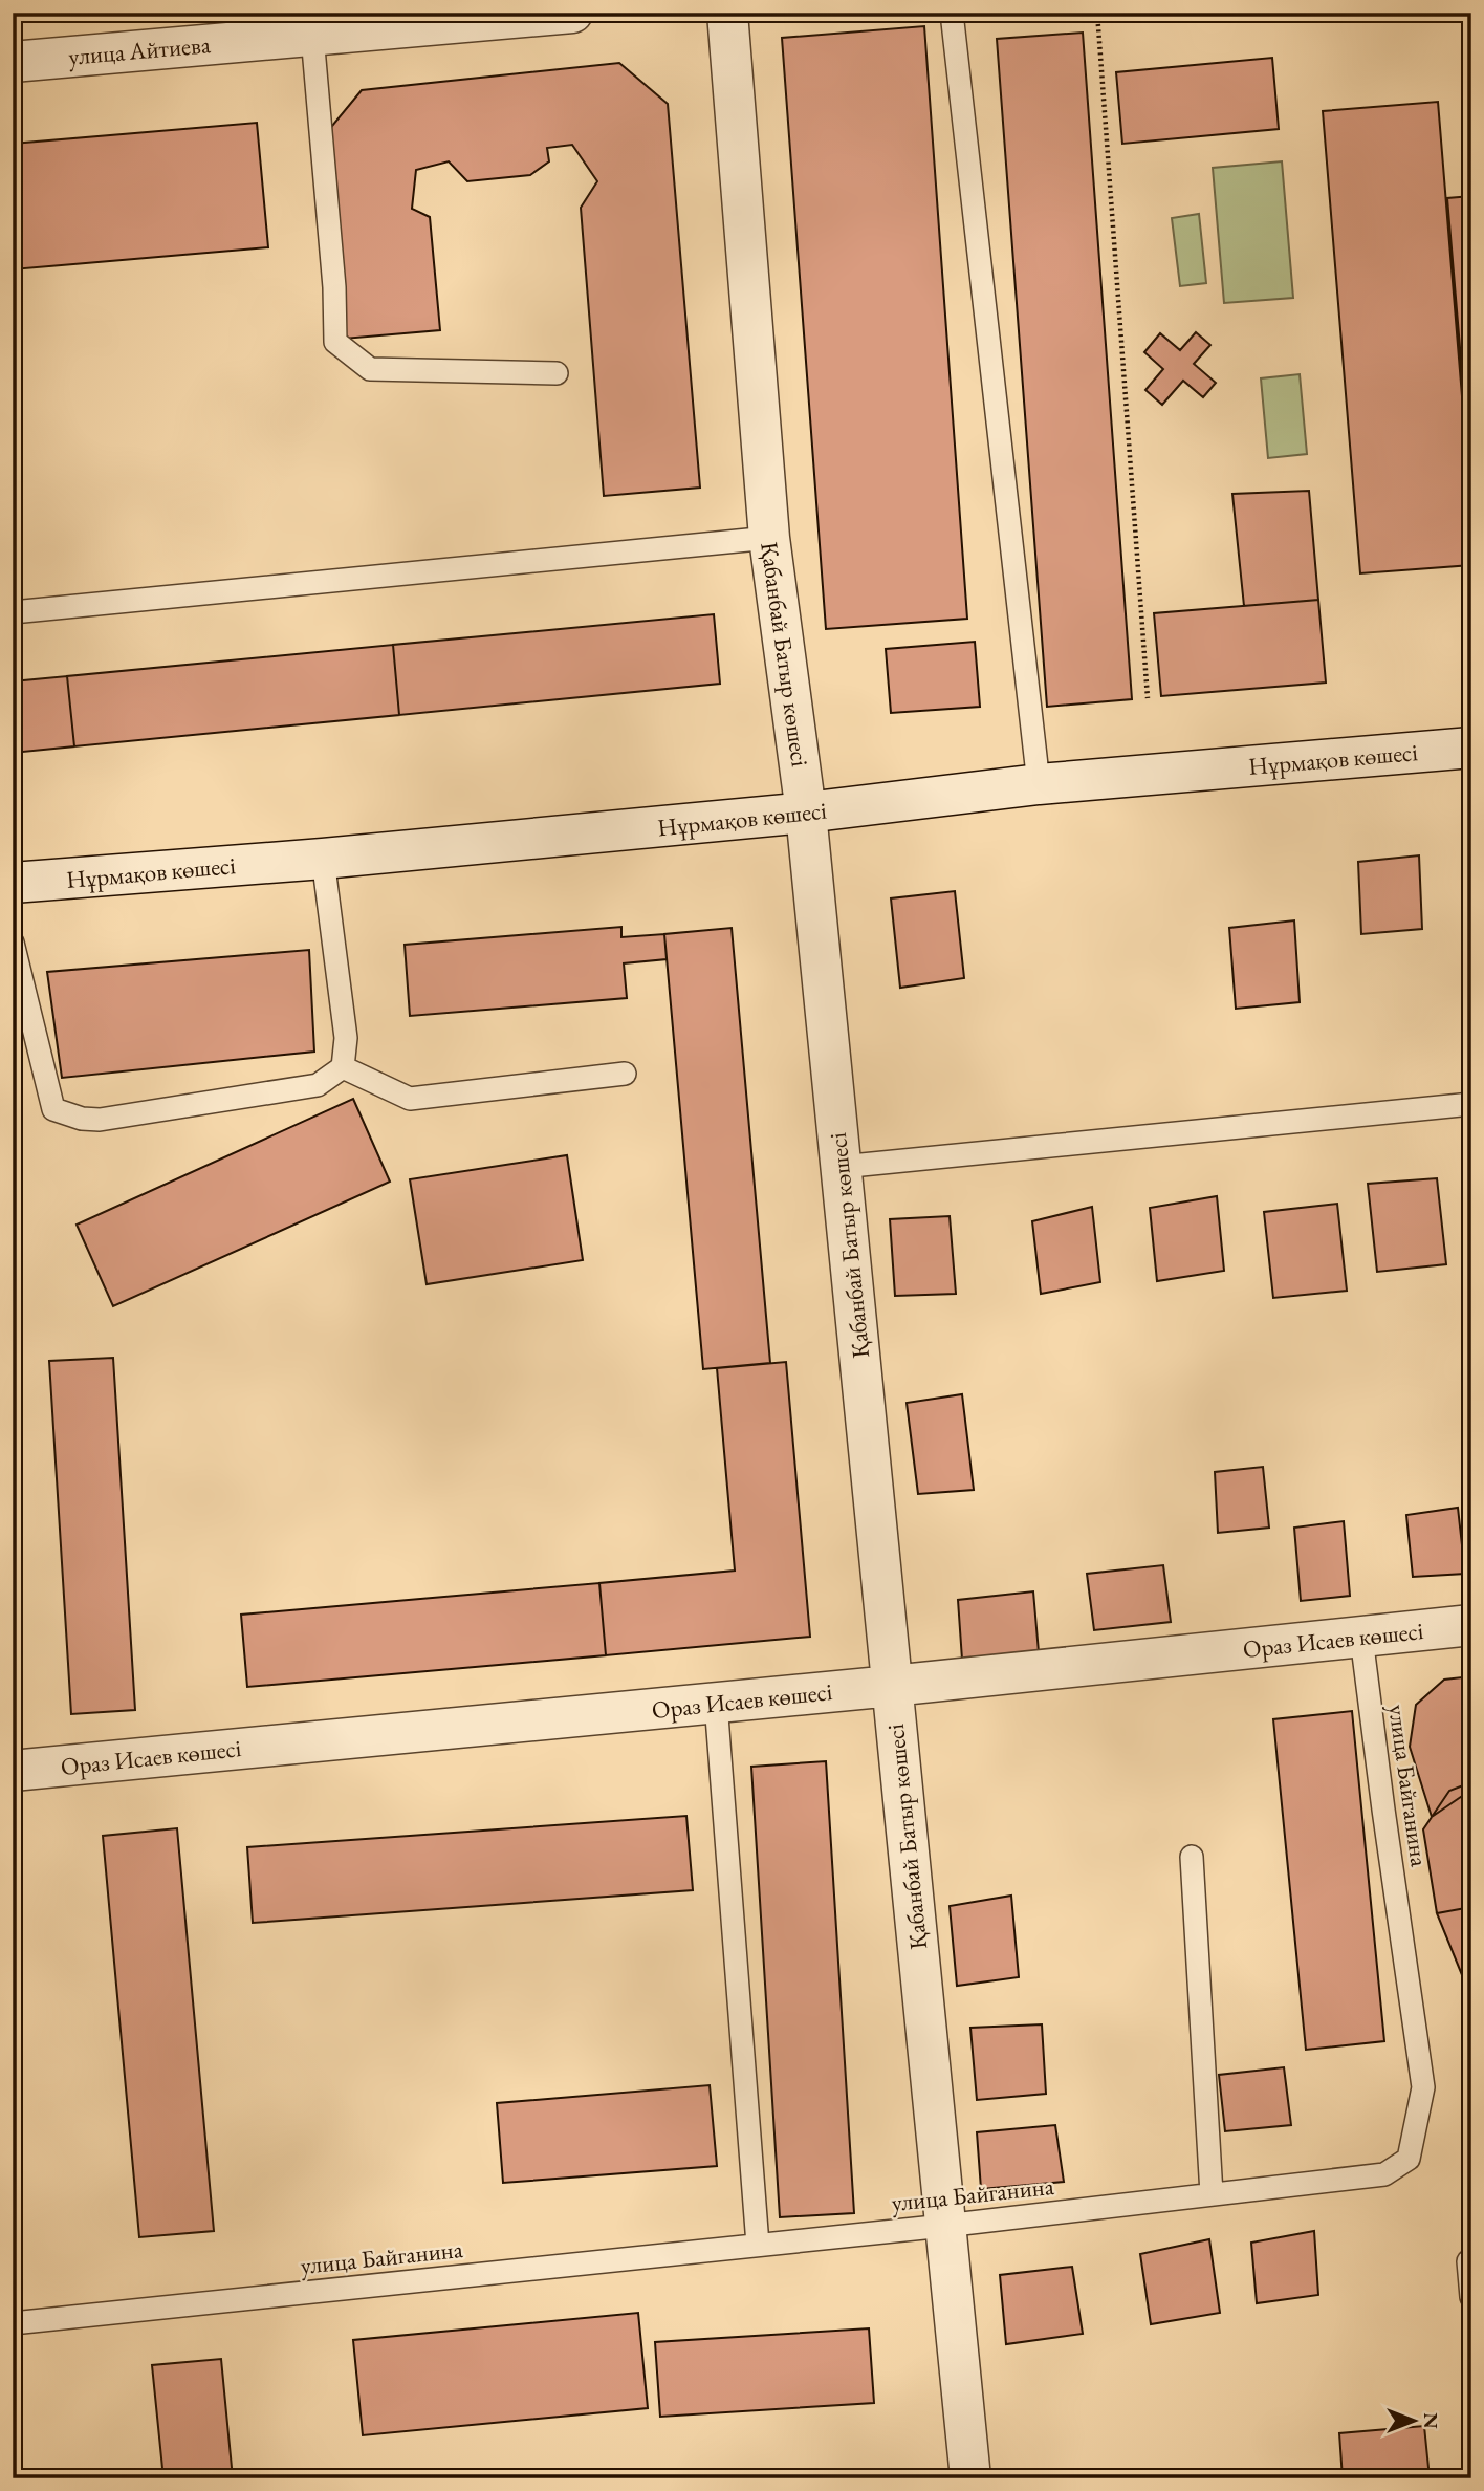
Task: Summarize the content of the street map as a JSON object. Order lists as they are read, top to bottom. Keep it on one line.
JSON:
{"streets":{"street":["улица Айтиева","Қабанбай Батыр көшесі","Нұрмақов көшесі","Ораз Исаев көшесі"],"lane":["улица Байганина"]},"crossings":[["Қабанбай Батыр көшесі","Нұрмақов көшесі"],["Қабанбай Батыр көшесі","Ораз Исаев көшесі"],["Қабанбай Батыр көшесі","улица Байганина"],["Ораз Исаев көшесі","улица Байганина"]],"north":"right"}
